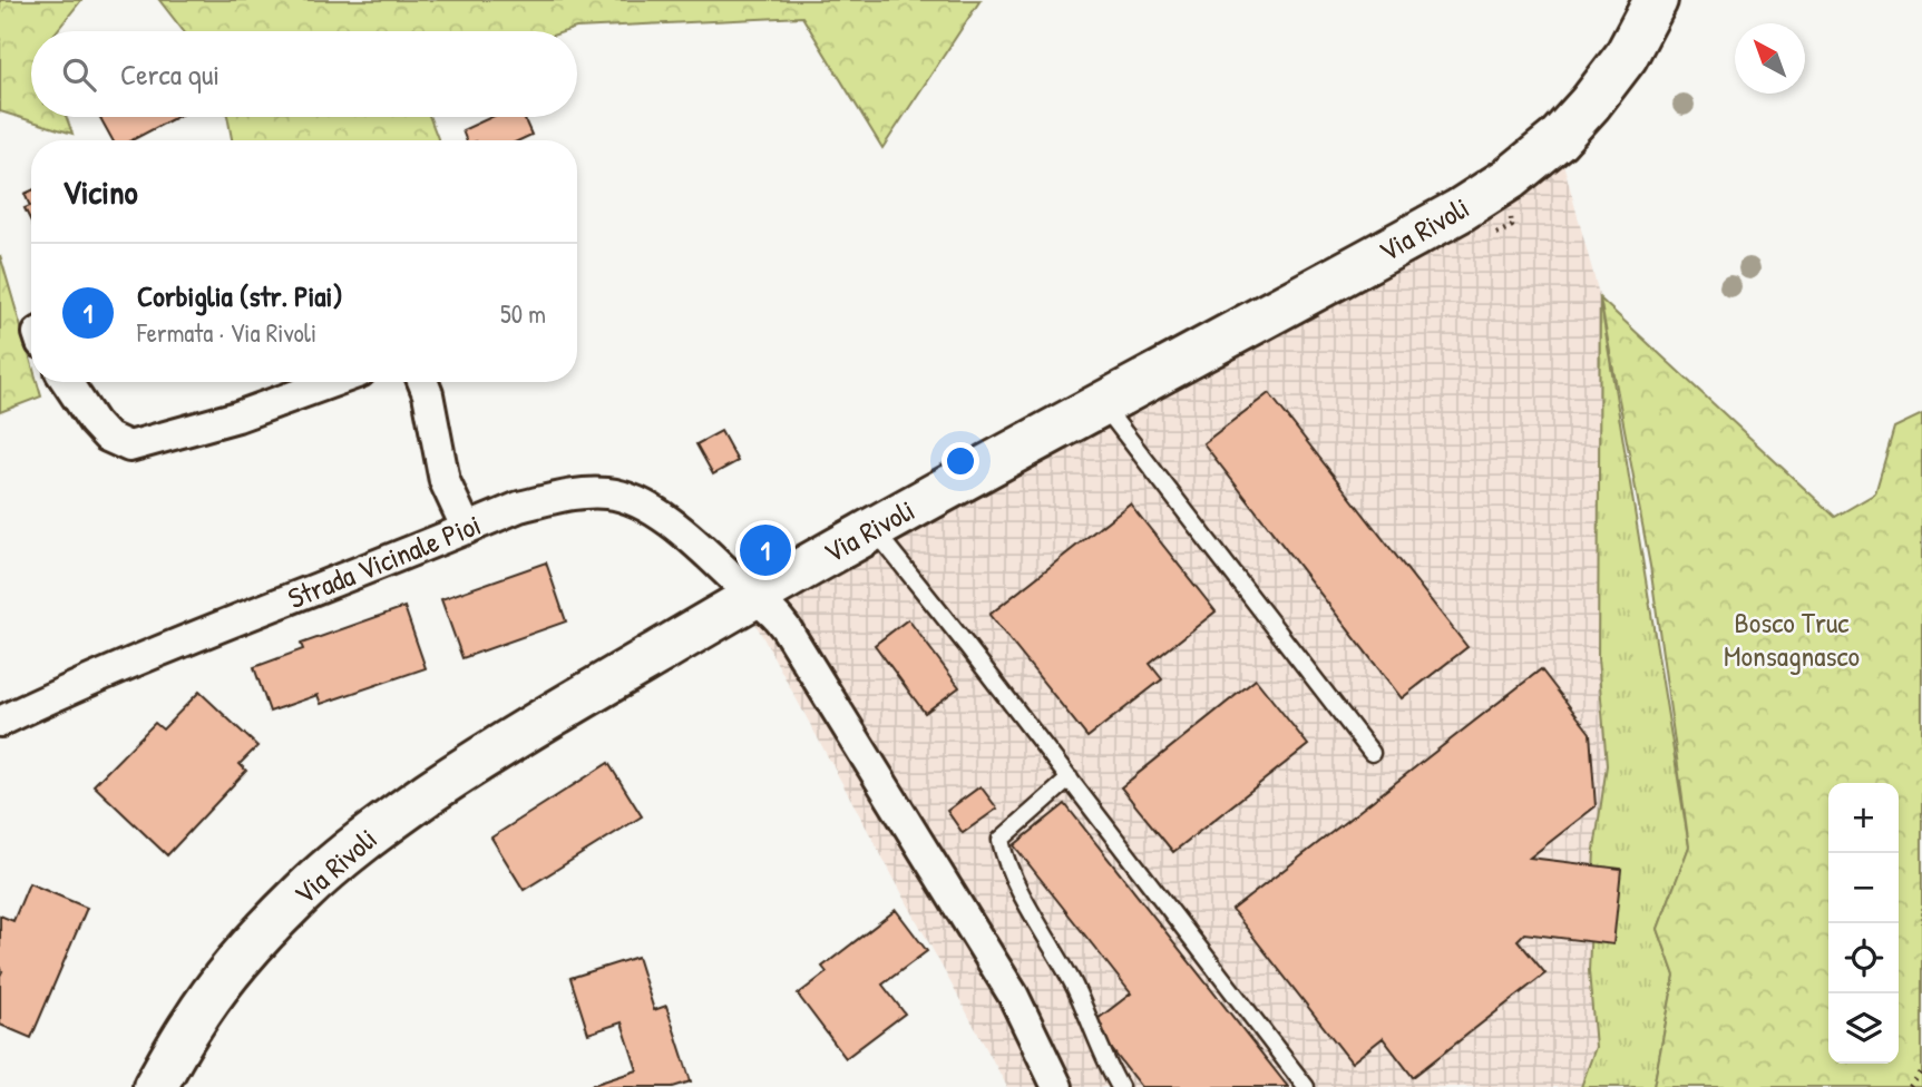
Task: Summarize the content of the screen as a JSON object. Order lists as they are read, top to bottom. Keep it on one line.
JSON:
{"streets":{"street":["Via Rivoli","Strada Vicinale Pioi"]},"crossings":[["Via Rivoli","Strada Vicinale Pioi"]],"parks":["Bosco Truc Monsagnasco"],"north":"top left","page":{"search":"Cerca qui","heading":"Vicino","list":[{"mark":"1","name":"Corbiglia (str. Piai)","note":"Fermata · Via Rivoli","value":"50 m"}],"pins":"1","map_buttons":["+","−"]}}
